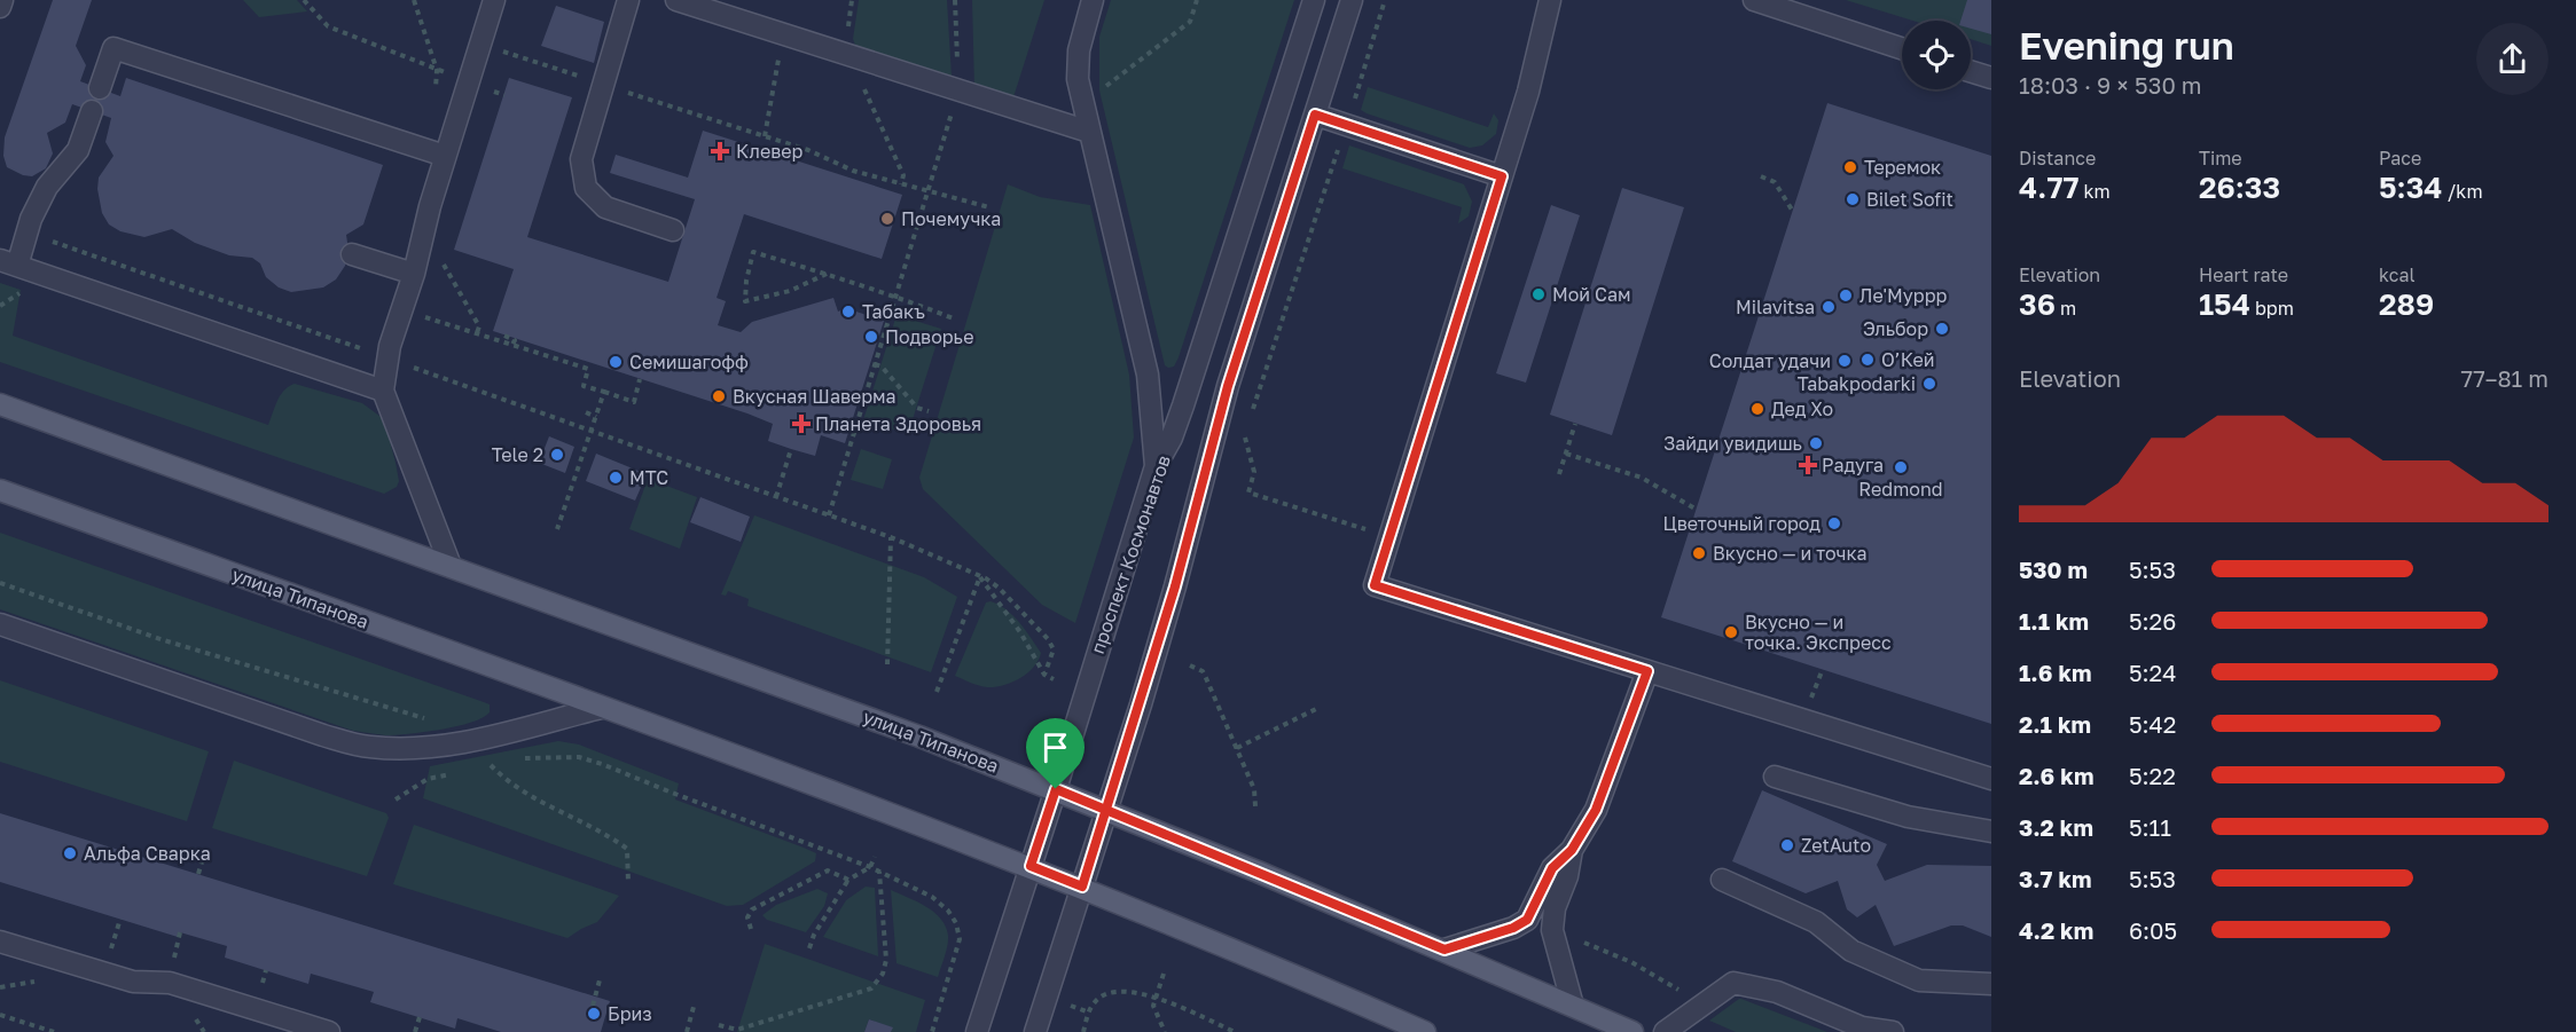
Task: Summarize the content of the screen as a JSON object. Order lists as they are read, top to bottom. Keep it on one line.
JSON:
{"streets":{"main road":["улица Типанова"],"street":["проспект Космонавтов"]},"crossings":[["проспект Космонавтов","улица Типанова"]],"places":{"health":["Клевер","Планета Здоровья","Радуга"],"other":["Теремок","Bilet Sofit","Почемучка","Мой Сам","Ле'Муррр","Milavitsa","Табакъ","Эльбор","Подворье","О’Кей","Солдат удачи","Семишагофф","Tabakpodarki","Вкусная Шаверма","Дед Хо","Зайди увидишь","Tele 2","Redmond","МТС","Цветочный город","Вкусно — и точка","Вкусно — и точка. Экспресс","ZetAuto","Альфа Сварка","Бриз"]},"page":{"heading":["Evening run","18:03 · 9 × 530 m"],"stats":[["Distance","4.77 km"],["Time","26:33"],["Pace","5:34 /km"],["Elevation","36 m"],["Heart rate","154 bpm"],["kcal","289"]],"chart":["Elevation","77–81 m"],"list":[{"name":"530 m","note":"5:53"},{"name":"1.1 km","note":"5:26"},{"name":"1.6 km","note":"5:24"},{"name":"2.1 km","note":"5:42"},{"name":"2.6 km","note":"5:22"},{"name":"3.2 km","note":"5:11"},{"name":"3.7 km","note":"5:53"},{"name":"4.2 km","note":"6:05"}]}}
